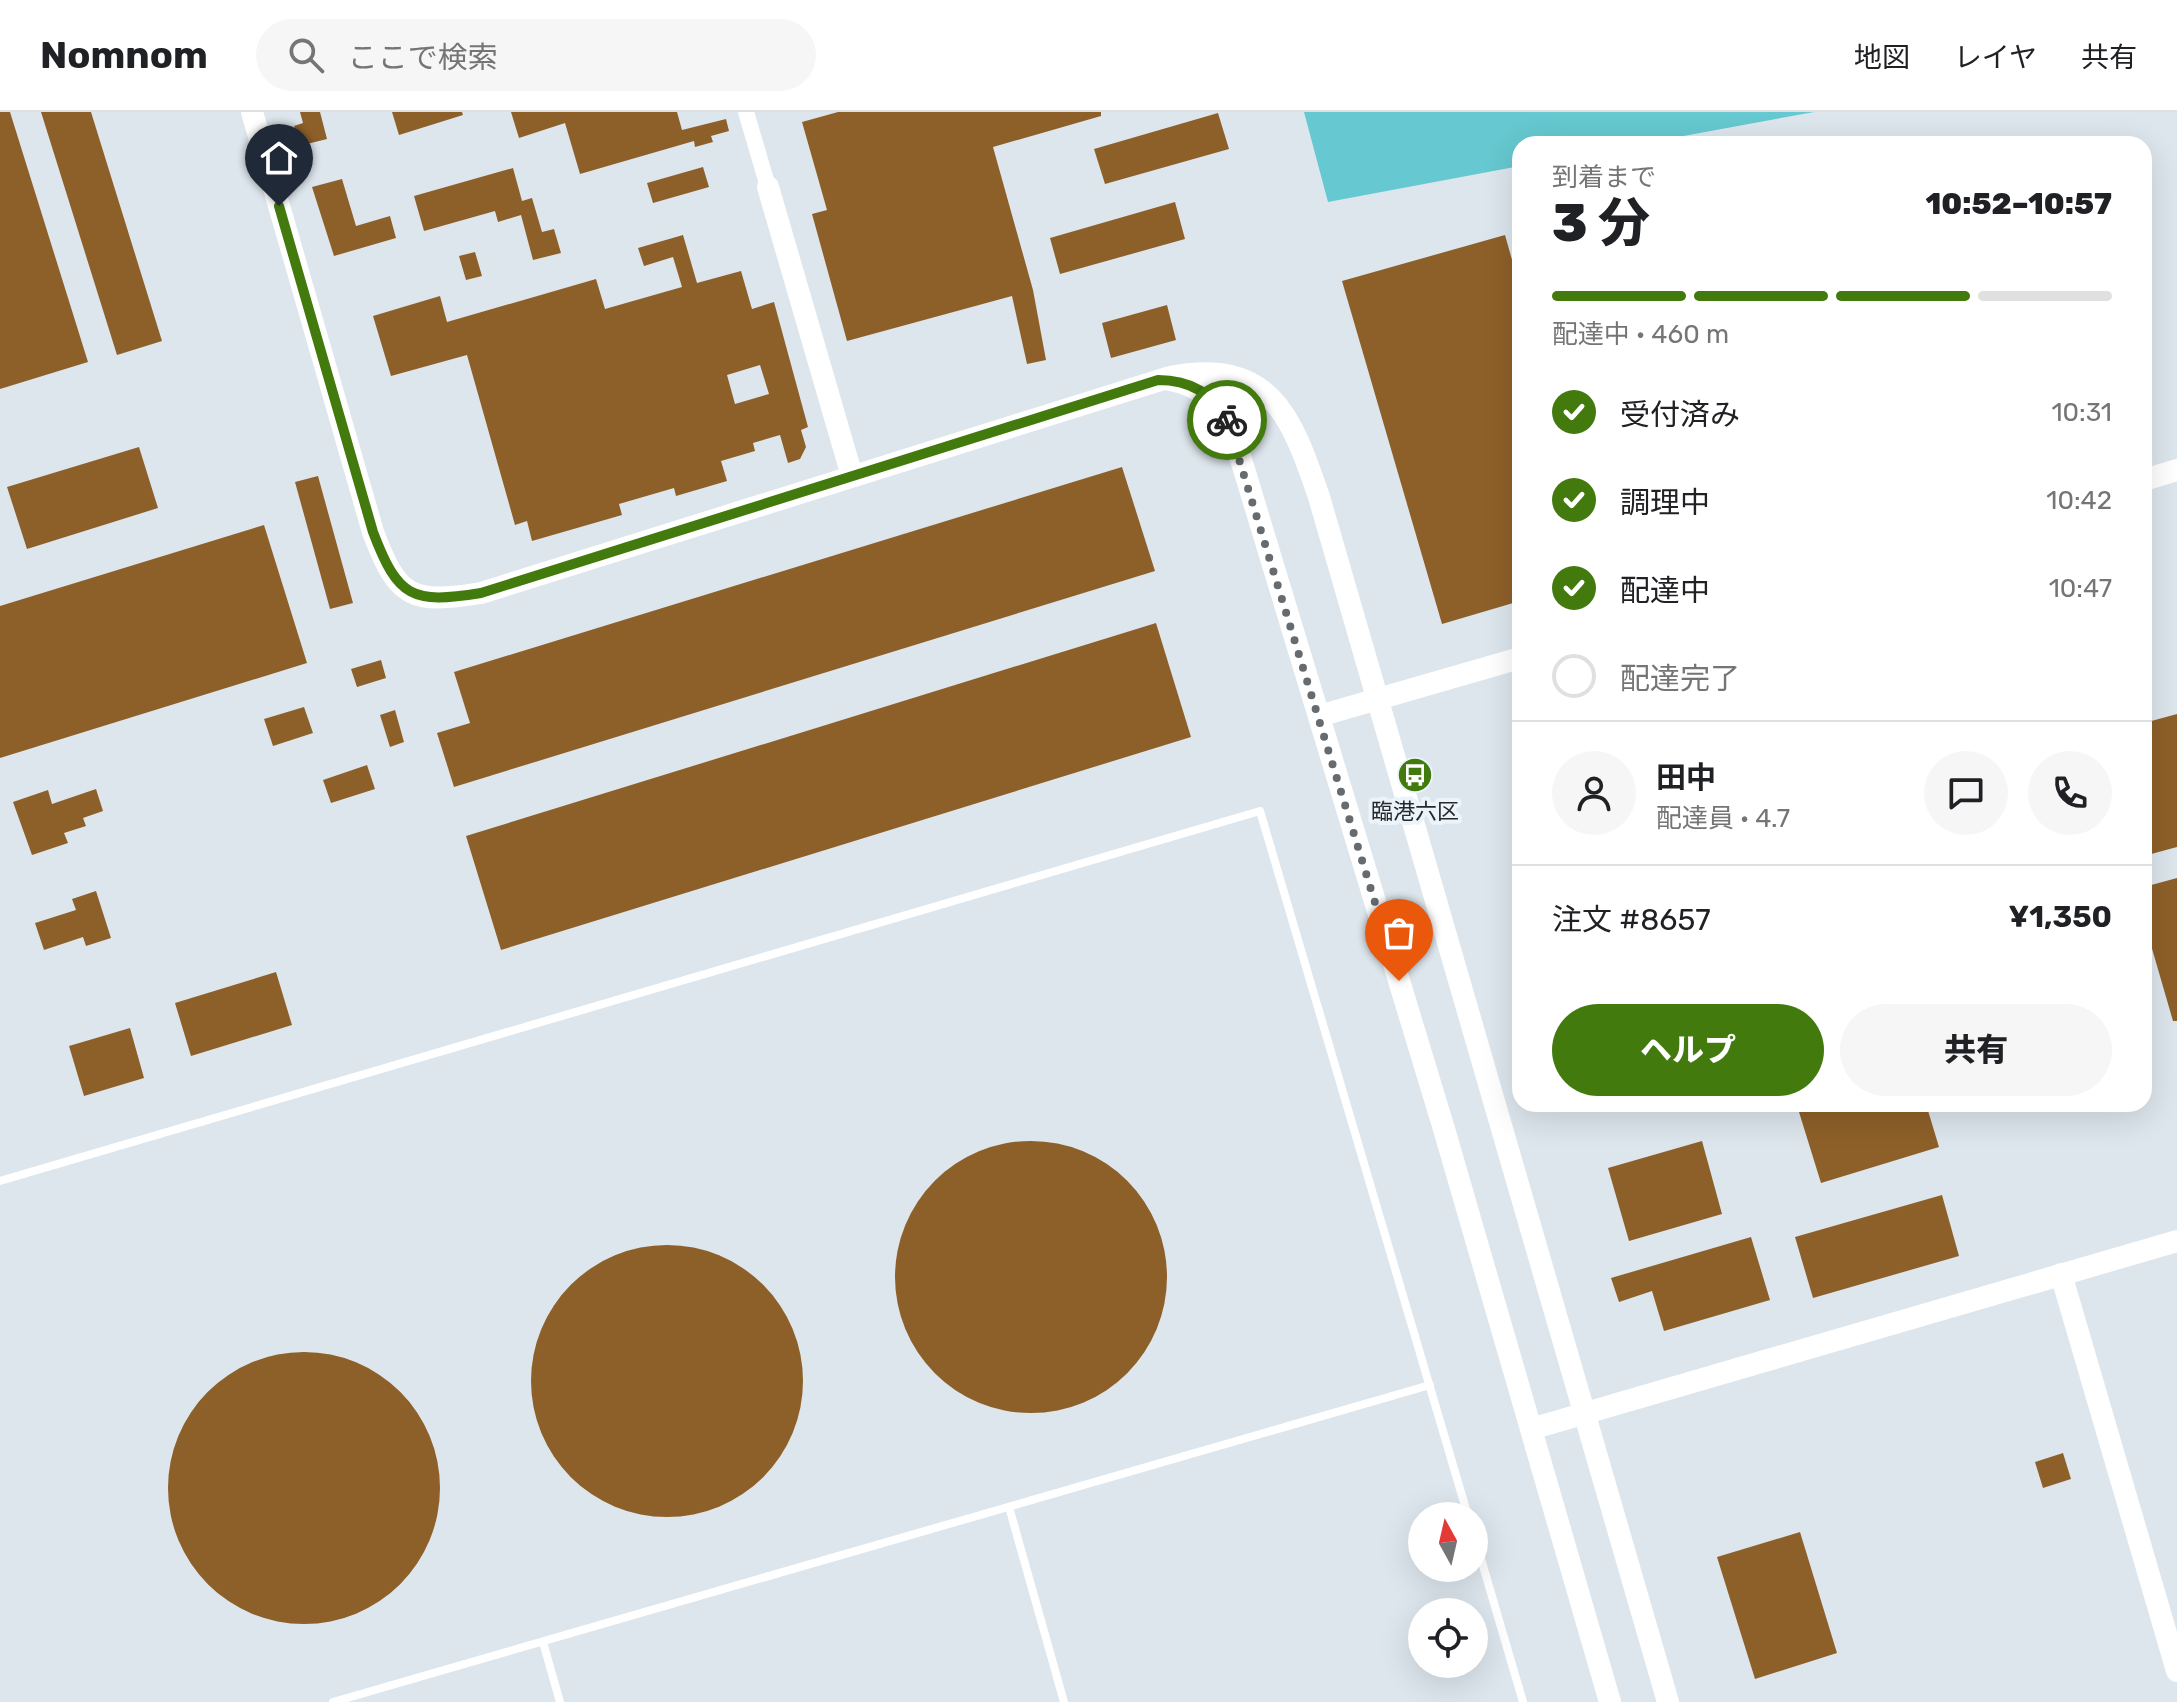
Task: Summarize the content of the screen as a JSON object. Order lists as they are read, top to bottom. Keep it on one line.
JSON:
{"places":{"bus stop":["臨港六区"]},"north":"top","page":{"header":"Nomnom","search":"ここで検索","nav":["地図","レイヤ","共有"],"heading":["3 分","到着まで","10:52–10:57"],"panel":["田中","配達員 · 4.7","注文 #8657","¥1,350"],"bar":"配達中 · 460 m","list":[["受付済み","10:31"],["調理中","10:42"],["配達中","10:47"],"配達完了"],"buttons":["ヘルプ","共有"]}}
